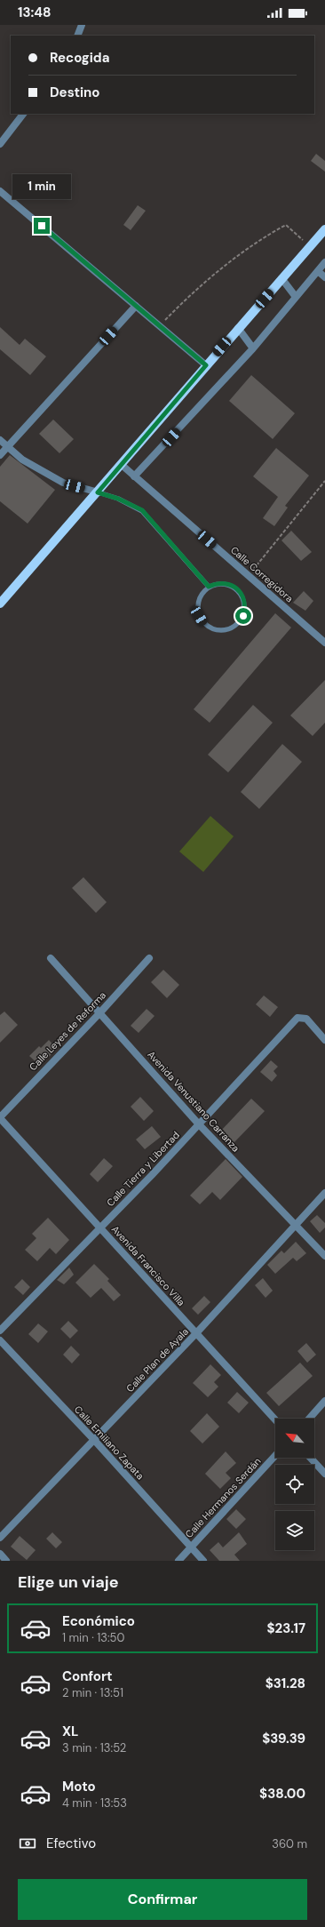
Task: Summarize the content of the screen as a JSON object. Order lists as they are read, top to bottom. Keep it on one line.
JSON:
{"streets":{"street":["Calle Corregidora","Calle Leyes de Reforma","Avenida Venustiano Carranza","Calle Tierra y Libertad","Avenida Francisco Villa","Calle Plan de Ayala","Calle Emiliano Zapata","Calle Hermanos Serdán"]},"crossings":[["Calle Leyes de Reforma","Avenida Venustiano Carranza"],["Calle Leyes de Reforma","Avenida Francisco Villa"],["Avenida Venustiano Carranza","Calle Tierra y Libertad"],["Avenida Venustiano Carranza","Calle Plan de Ayala"],["Calle Tierra y Libertad","Avenida Francisco Villa"],["Avenida Francisco Villa","Calle Plan de Ayala"],["Calle Plan de Ayala","Calle Emiliano Zapata"],["Calle Emiliano Zapata","Calle Hermanos Serdán"]],"north":"top left","page":{"status":"13:48","banner":["Recogida","Destino"],"bubble":"1 min","heading":"Elige un viaje","list":[{"name":"Económico","note":"1 min · 13:50","value":"$23.17"},{"name":"Confort","note":"2 min · 13:51","value":"$31.28"},{"name":"XL","note":"3 min · 13:52","value":"$39.39"},{"name":"Moto","note":"4 min · 13:53","value":"$38.00"}],"pay":["Efectivo","360 m"],"buttons":"Confirmar"}}
